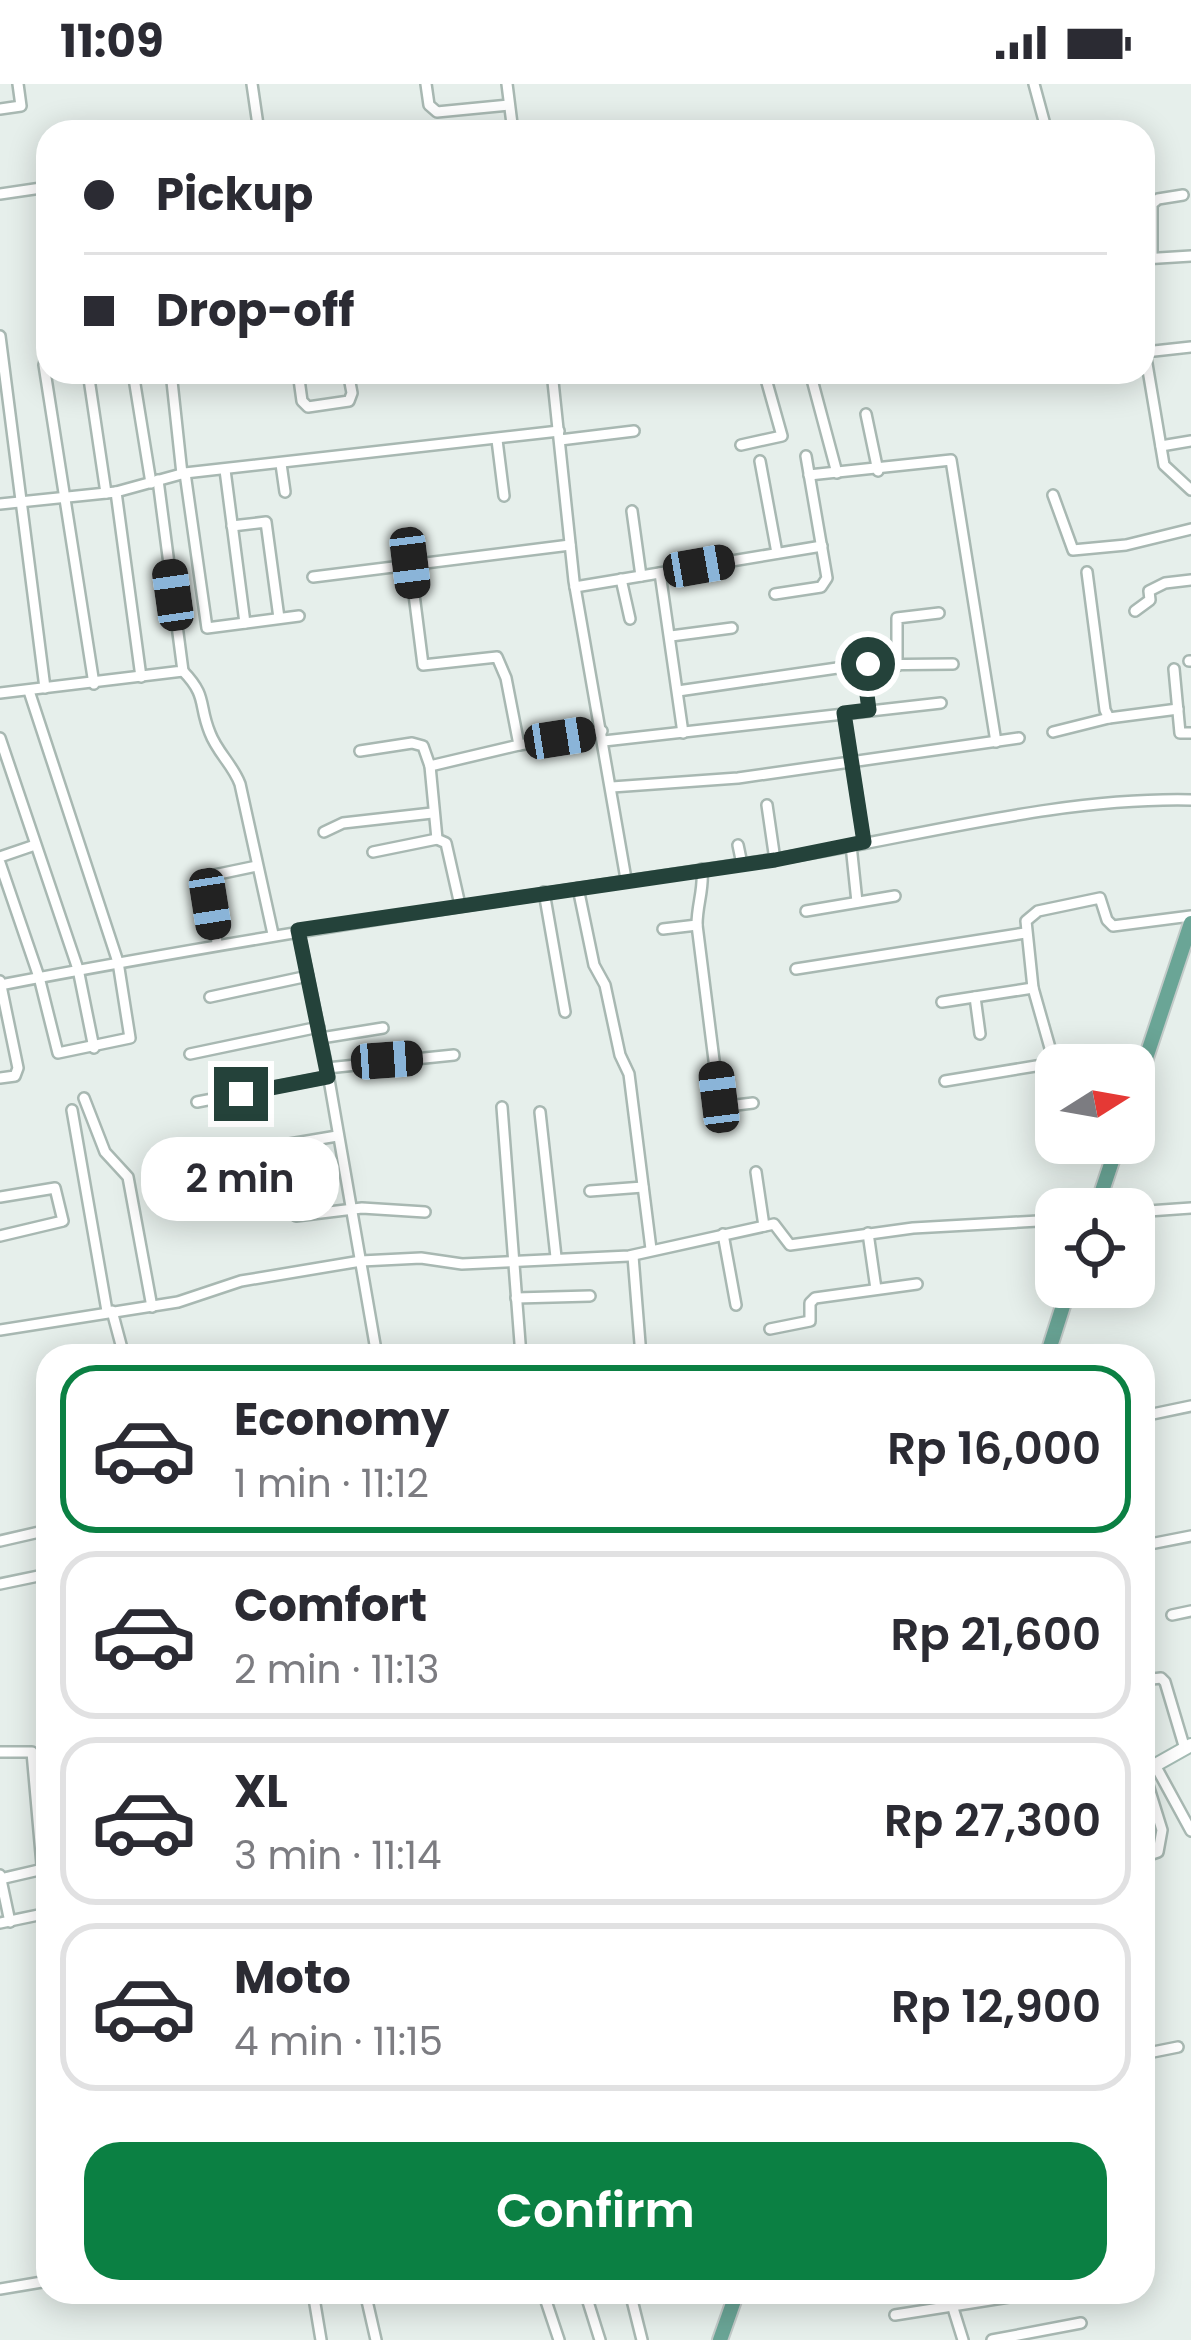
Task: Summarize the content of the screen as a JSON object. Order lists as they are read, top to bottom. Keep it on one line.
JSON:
{"north":"right","page":{"status":"11:09","banner":["Pickup","Drop-off"],"bubble":"2 min","list":[{"name":"Economy","note":"1 min · 11:12","value":"Rp 16,000"},{"name":"Comfort","note":"2 min · 11:13","value":"Rp 21,600"},{"name":"XL","note":"3 min · 11:14","value":"Rp 27,300"},{"name":"Moto","note":"4 min · 11:15","value":"Rp 12,900"}],"buttons":"Confirm"}}
